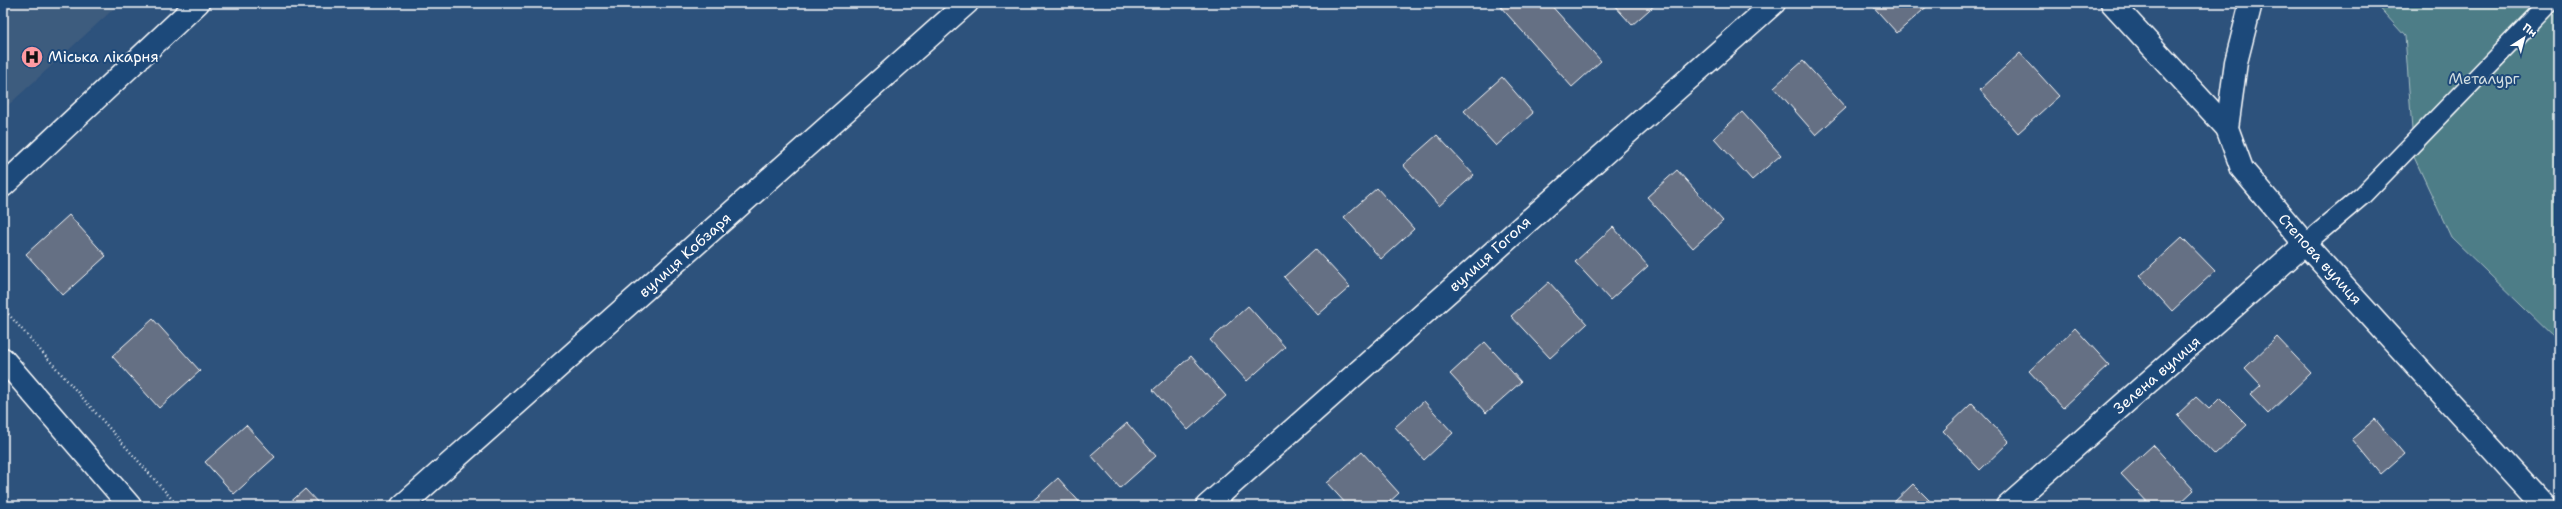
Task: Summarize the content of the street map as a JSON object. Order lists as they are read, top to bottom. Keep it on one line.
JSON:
{"streets":{"street":["вулиця Гоголя","вулиця Кобзаря","Степова вулиця","Зелена вулиця"]},"crossings":[["Степова вулиця","Зелена вулиця"]],"parks":["Металург"],"places":{"hospital":["Міська лікарня"]},"north":"top right"}
